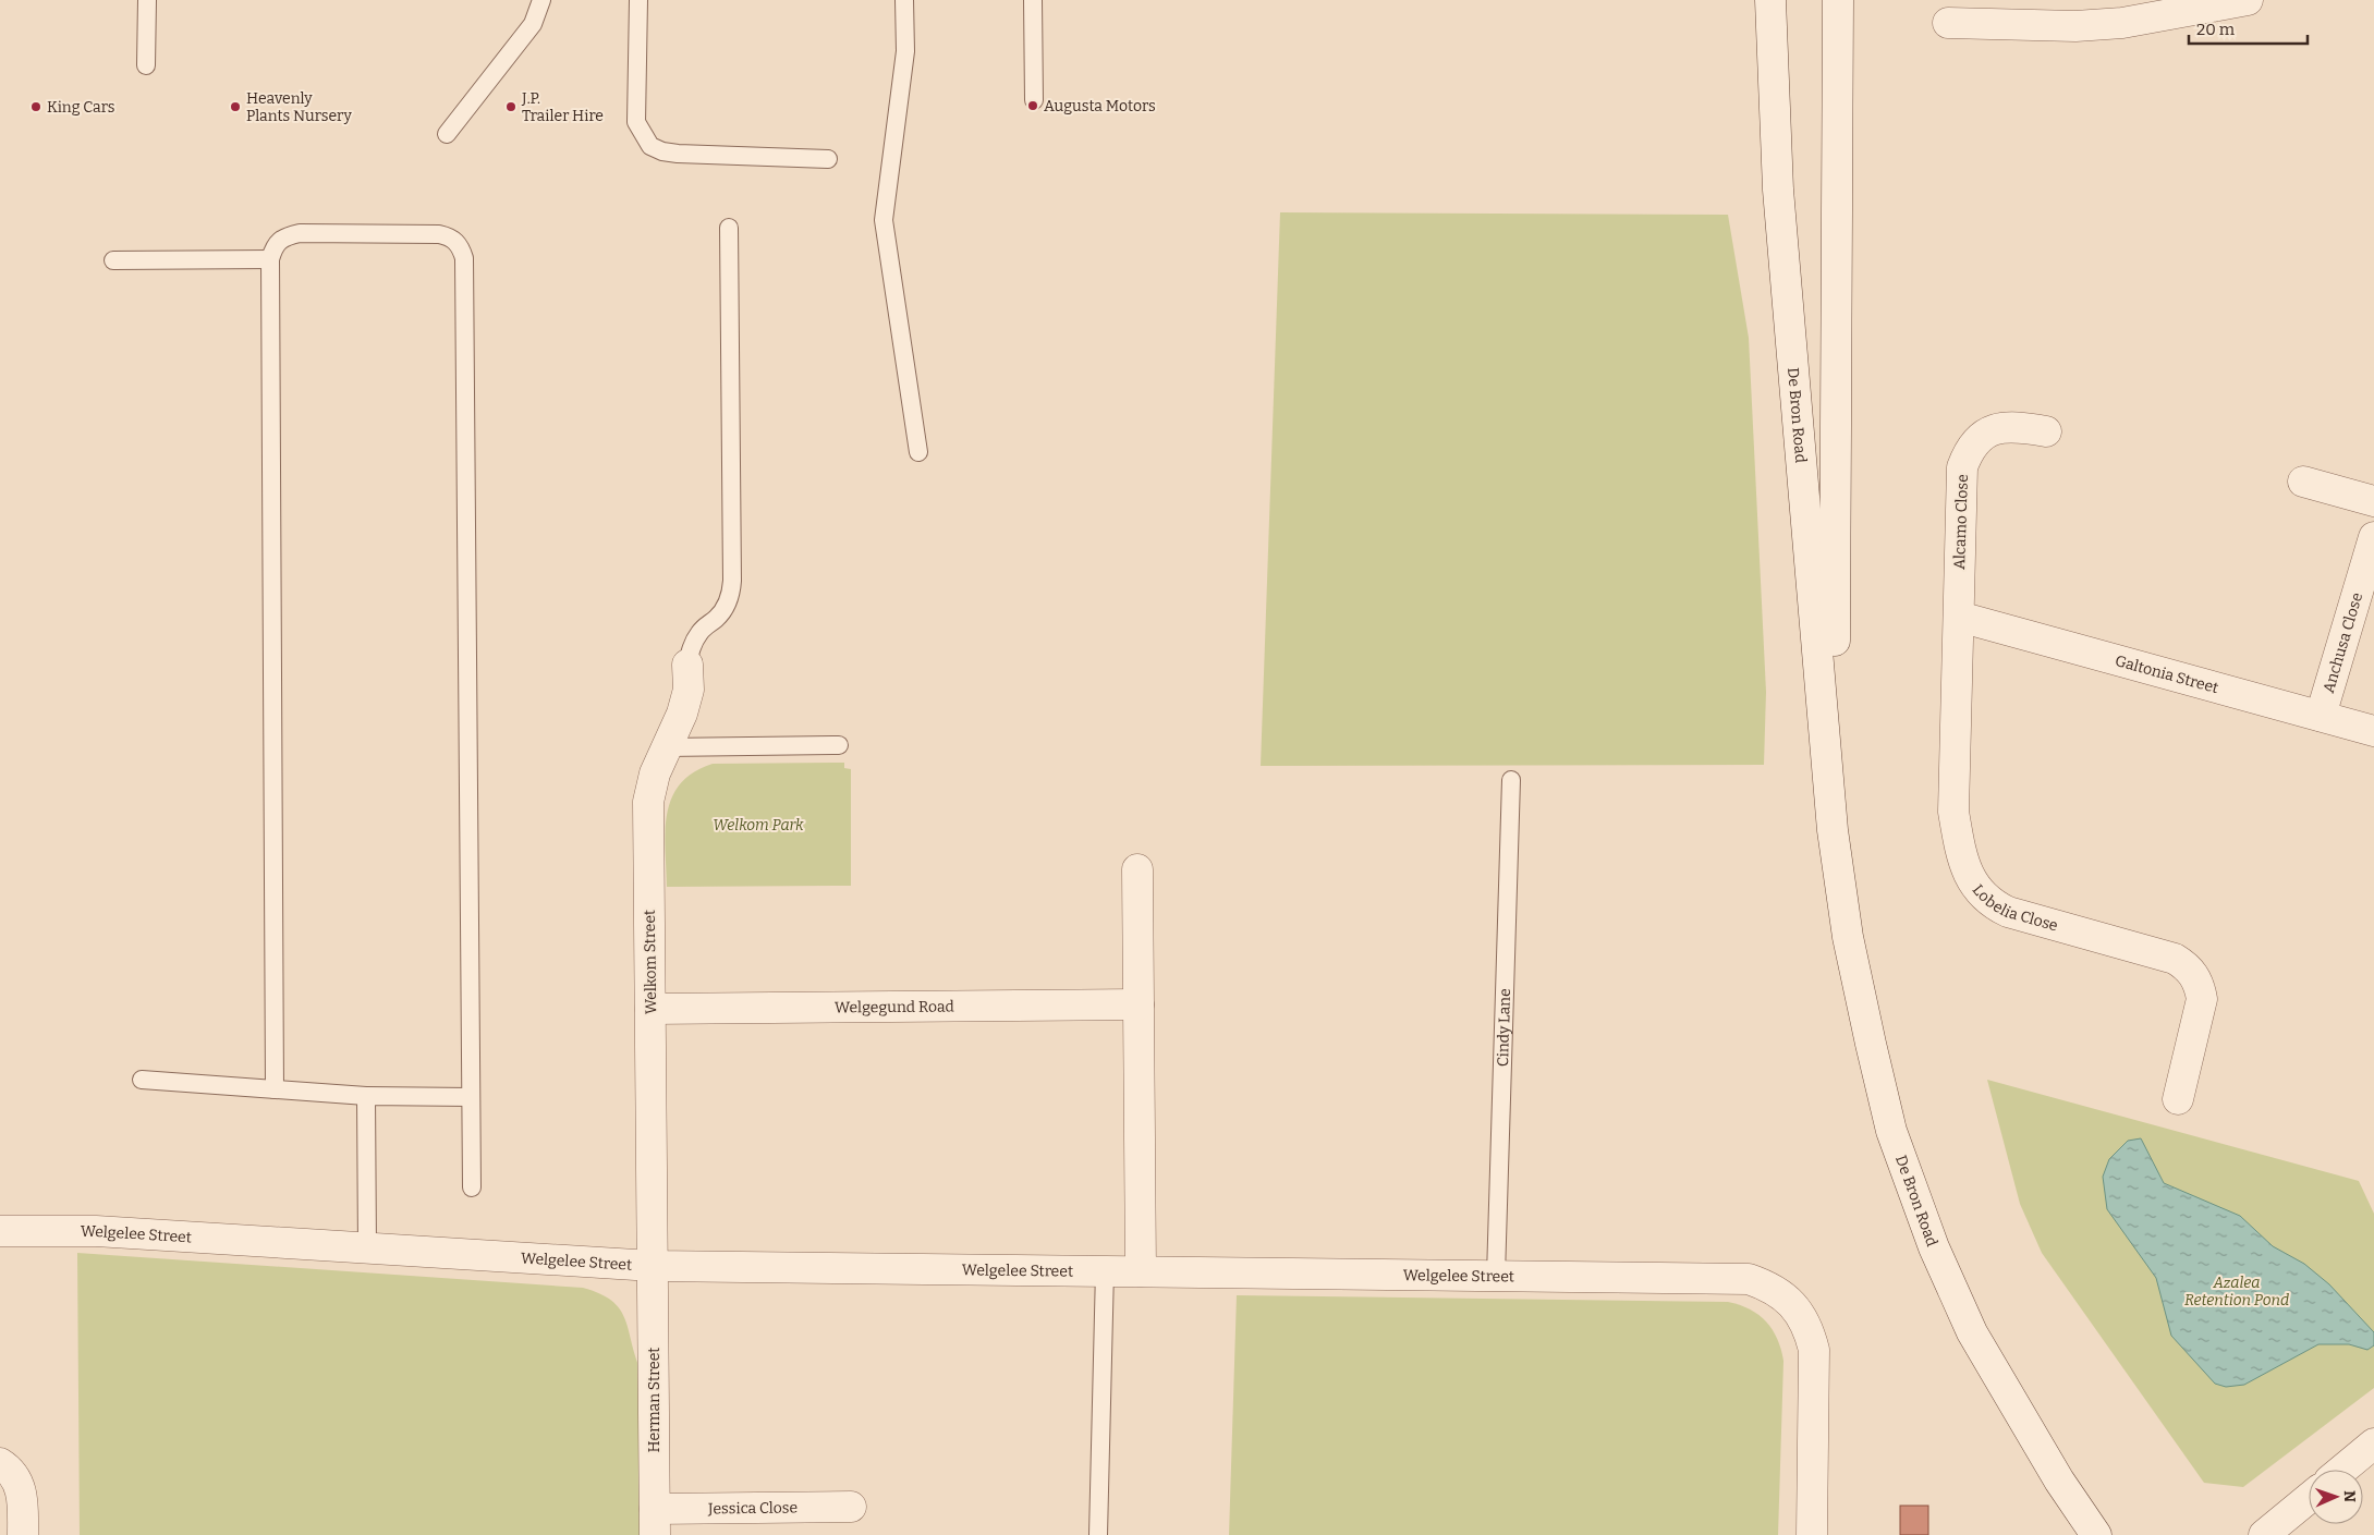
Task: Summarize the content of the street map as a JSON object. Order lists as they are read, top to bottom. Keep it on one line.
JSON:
{"streets":{"street":["De Bron Road","Alcamo Close","Anchusa Close","Galtonia Street","Lobelia Close","Welkom Street","Welgegund Road","Welgelee Street","Herman Street","Jessica Close"],"lane":["Cindy Lane"]},"crossings":[["Alcamo Close","Galtonia Street"],["Alcamo Close","Lobelia Close"],["Anchusa Close","Galtonia Street"],["Galtonia Street","Lobelia Close"],["Welkom Street","Welgegund Road"],["Welkom Street","Welgelee Street"],["Welkom Street","Herman Street"],["Cindy Lane","Welgelee Street"],["Welgelee Street","Herman Street"],["Herman Street","Jessica Close"]],"parks":["Welkom Park","Azalea Retention Pond"],"places":["Augusta Motors","King Cars","Heavenly Plants Nursery","J.P. Trailer Hire"],"scale_bar":"20 m","north":"right"}
